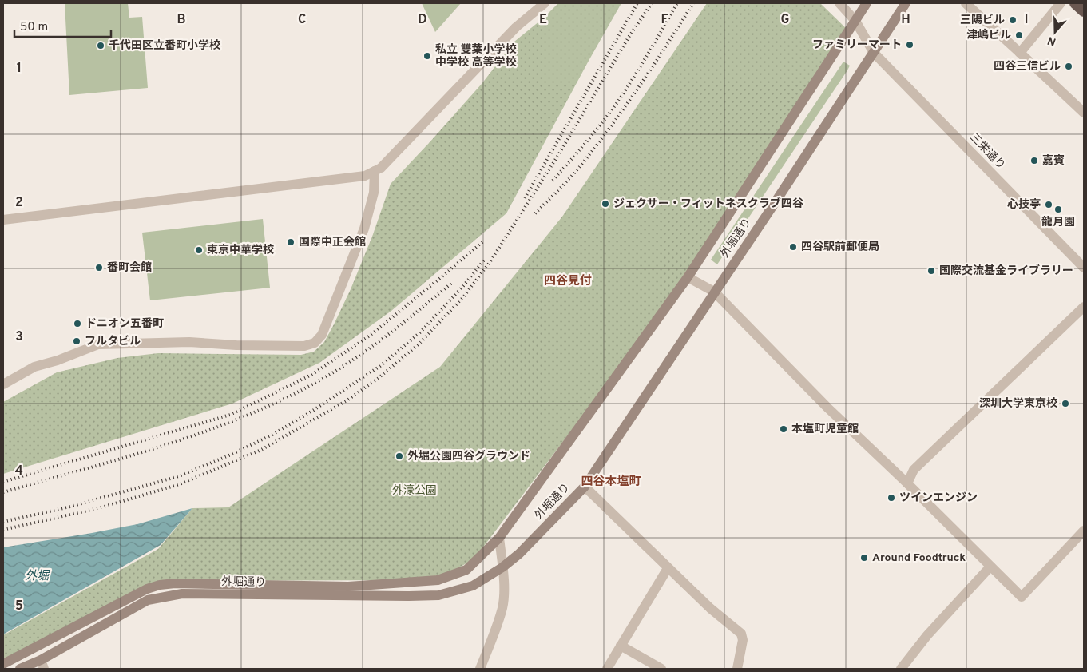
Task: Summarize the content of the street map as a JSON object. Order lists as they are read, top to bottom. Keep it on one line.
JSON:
{"streets":{"main road":["外堀通り"],"street":["三栄通り"]},"crossings":[["三栄通り","外堀通り"]],"districts":["四谷見付","四谷本塩町"],"water":["外堀"],"parks":["外濠公園"],"places":["三陽ビル","津嶋ビル","ファミリーマート","千代田区立番町小学校","私立 雙葉小学校 中学校 高等学校","四谷三信ビル","嘉賓","ジェクサー・フィットネスクラブ四谷","心技亭","龍月園","国際中正会館","四谷駅前郵便局","東京中華学校","番町会館","国際交流基金ライブラリー","ドニオン五番町","フルタビル","深圳大学東京校","本塩町児童館","外堀公園四谷グラウンド","ツインエンジン","Around Foodtruck"],"scale_bar":"50 m","north":"bottom","grid":{"columns":["B","C","D","E","F","G","H","I"],"rows":["1","2","3","4","5"]}}
